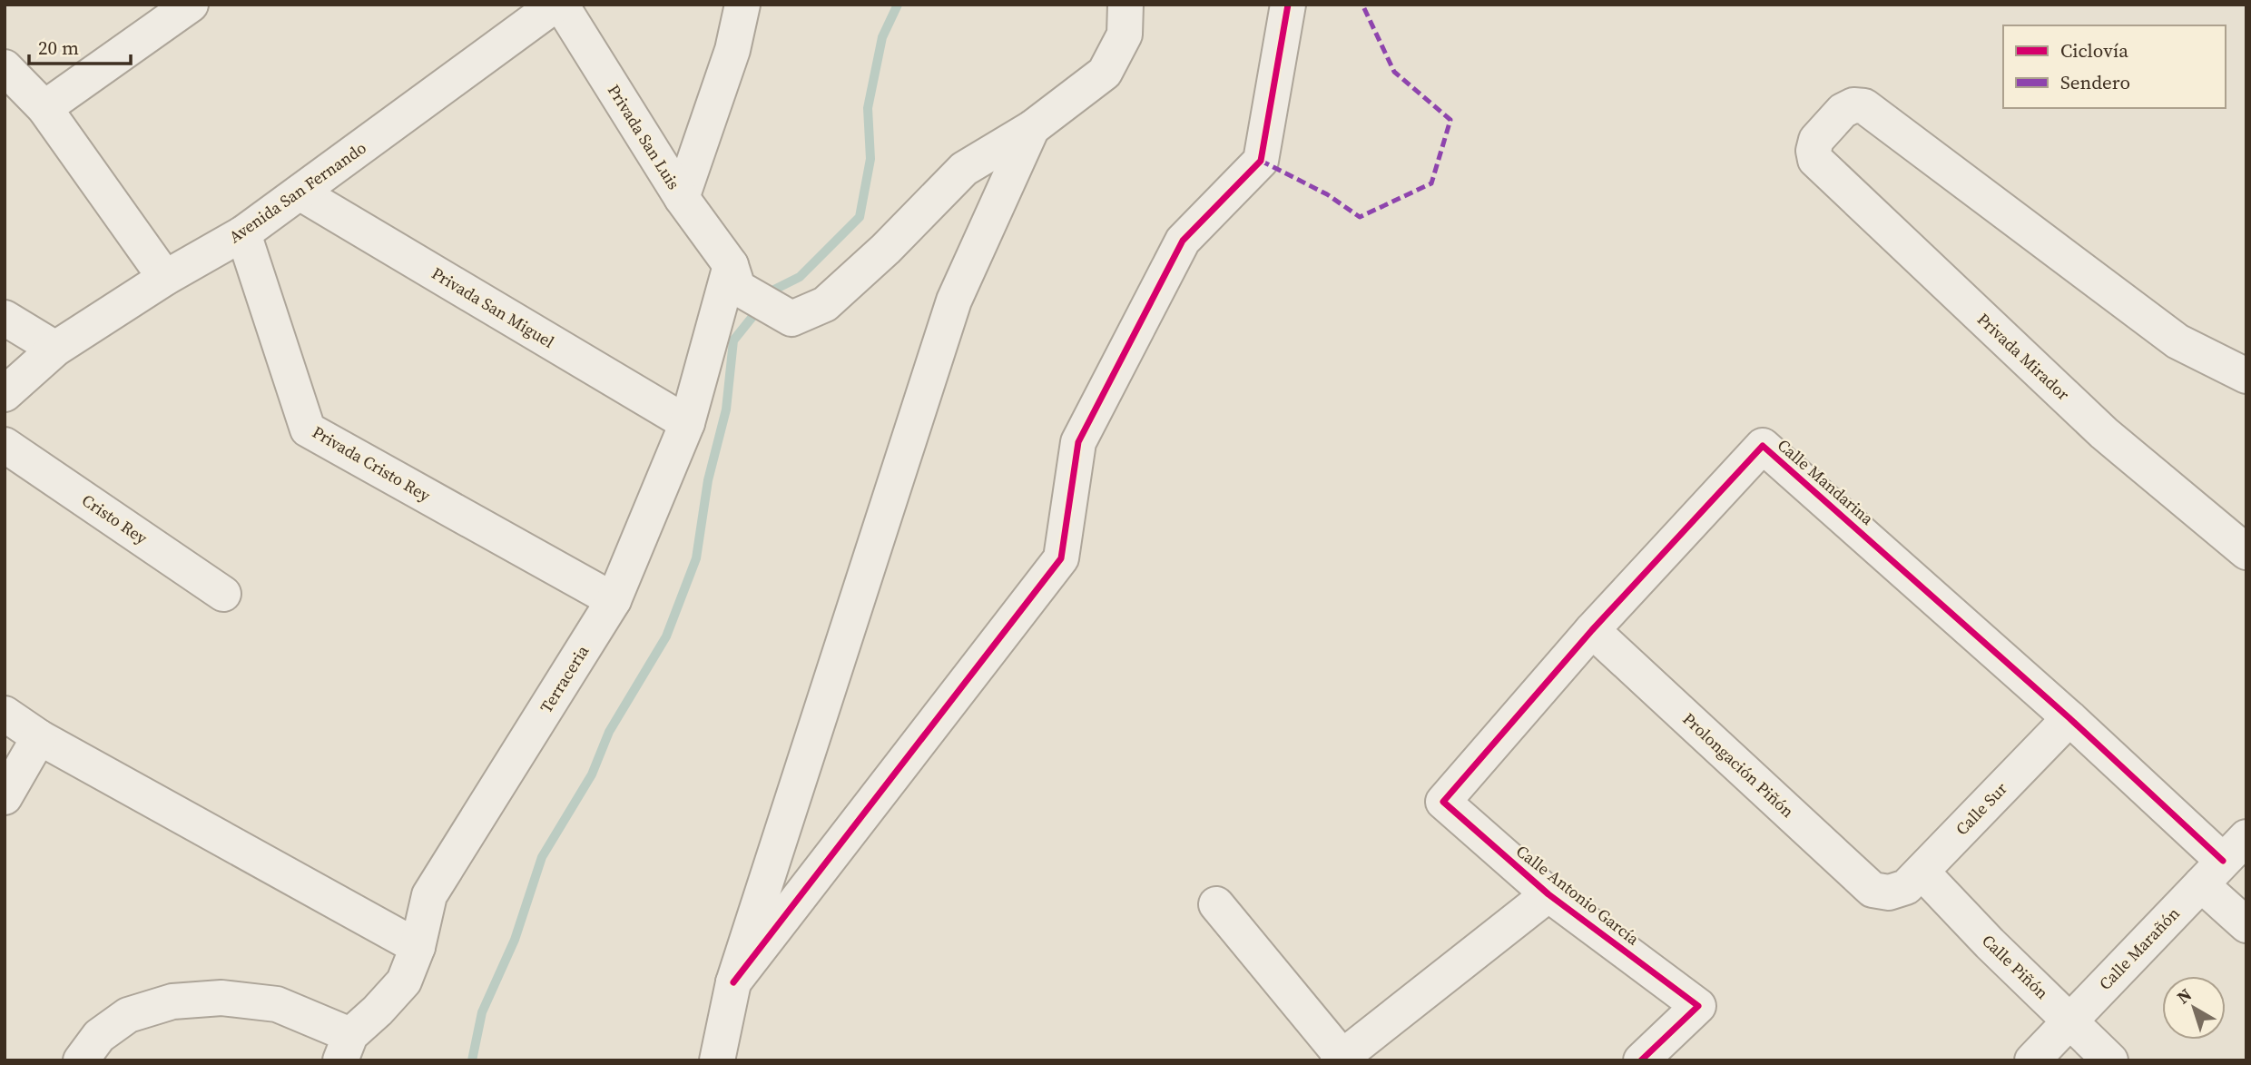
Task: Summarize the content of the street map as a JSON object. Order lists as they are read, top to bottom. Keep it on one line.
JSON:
{"streets":{"street":["Privada San Luis","Avenida San Fernando","Privada San Miguel","Privada Mirador","Privada Cristo Rey","Calle Mandarina","Cristo Rey","Terraceria","Prolongación Piñón","Calle Sur","Calle Antonio García","Calle Marañón","Calle Piñón"]},"crossings":[["Privada San Luis","Terraceria"],["Avenida San Fernando","Privada San Miguel"],["Avenida San Fernando","Privada Cristo Rey"],["Privada San Miguel","Terraceria"],["Privada Cristo Rey","Terraceria"],["Calle Mandarina","Prolongación Piñón"],["Calle Mandarina","Calle Sur"],["Calle Mandarina","Calle Antonio García"],["Calle Mandarina","Calle Marañón"],["Prolongación Piñón","Calle Sur"],["Calle Sur","Calle Piñón"],["Calle Marañón","Calle Piñón"]],"legend":["Ciclovía","Sendero"],"scale_bar":"20 m","north":"top left"}
